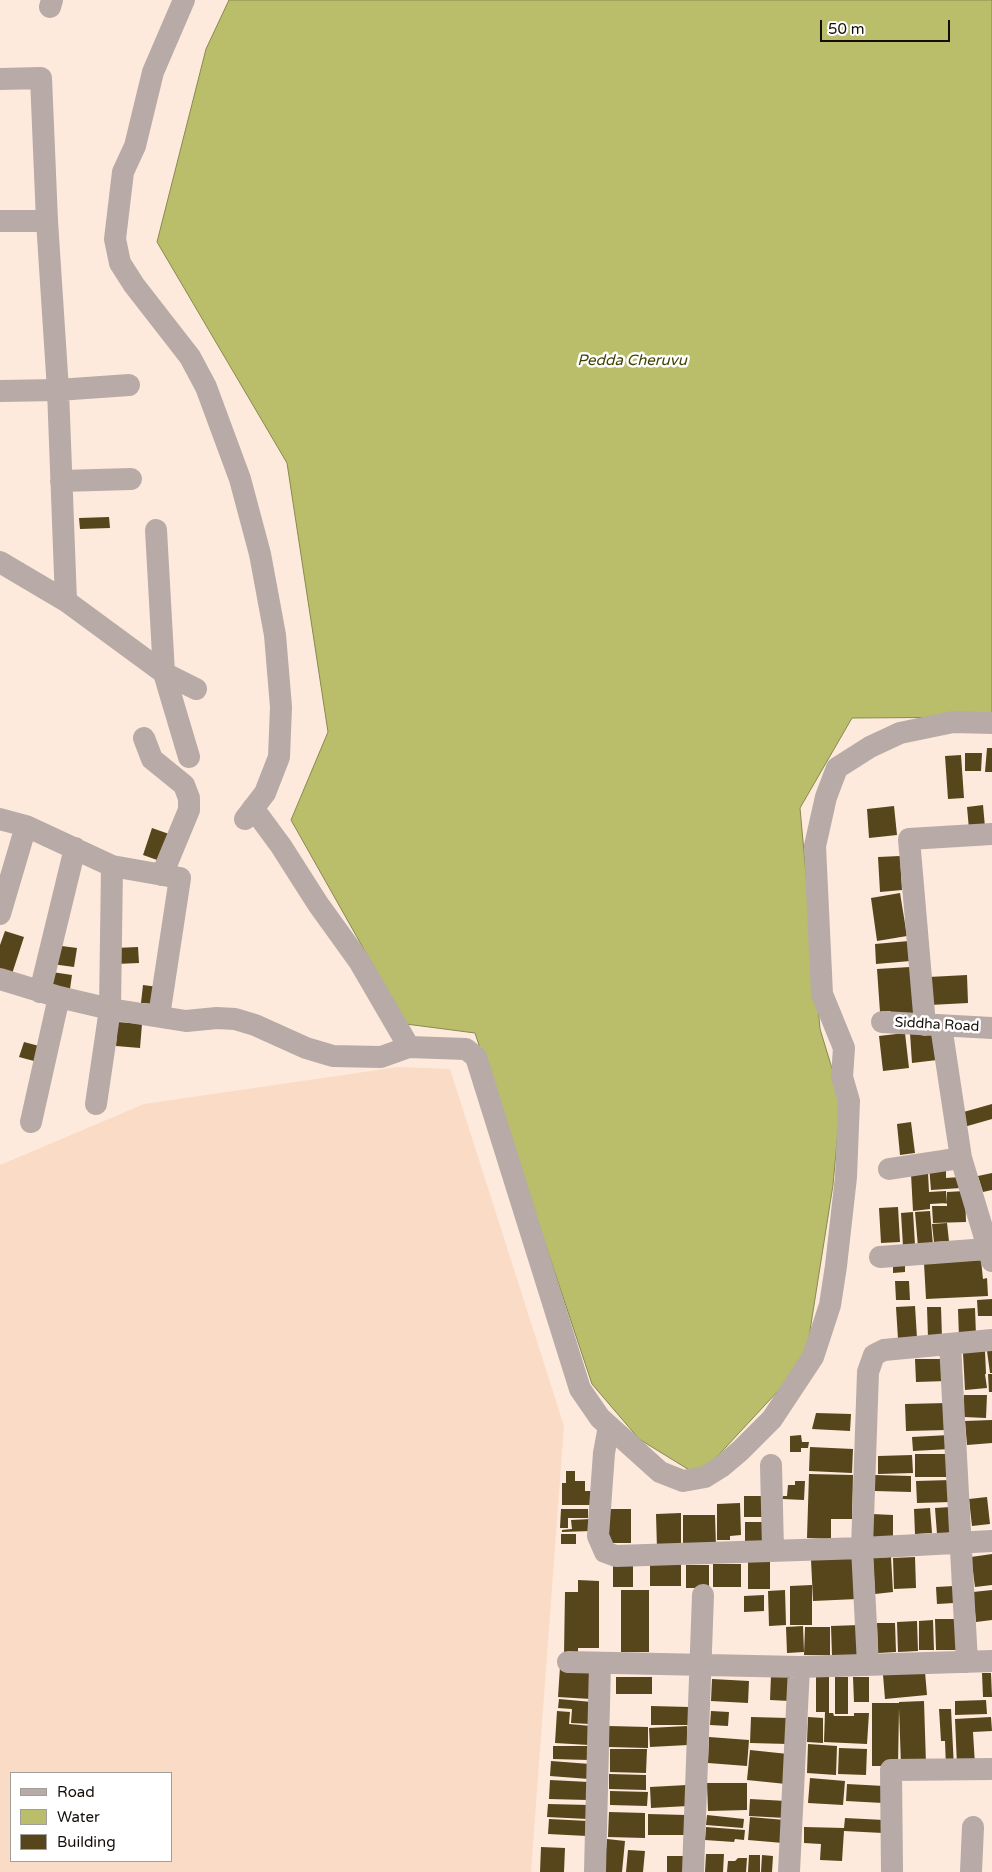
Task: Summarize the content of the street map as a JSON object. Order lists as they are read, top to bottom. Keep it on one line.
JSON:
{"streets":{"street":["Siddha Road"]},"water":["Pedda Cheruvu"],"legend":["Road","Water","Building"],"scale_bar":"50 m"}
